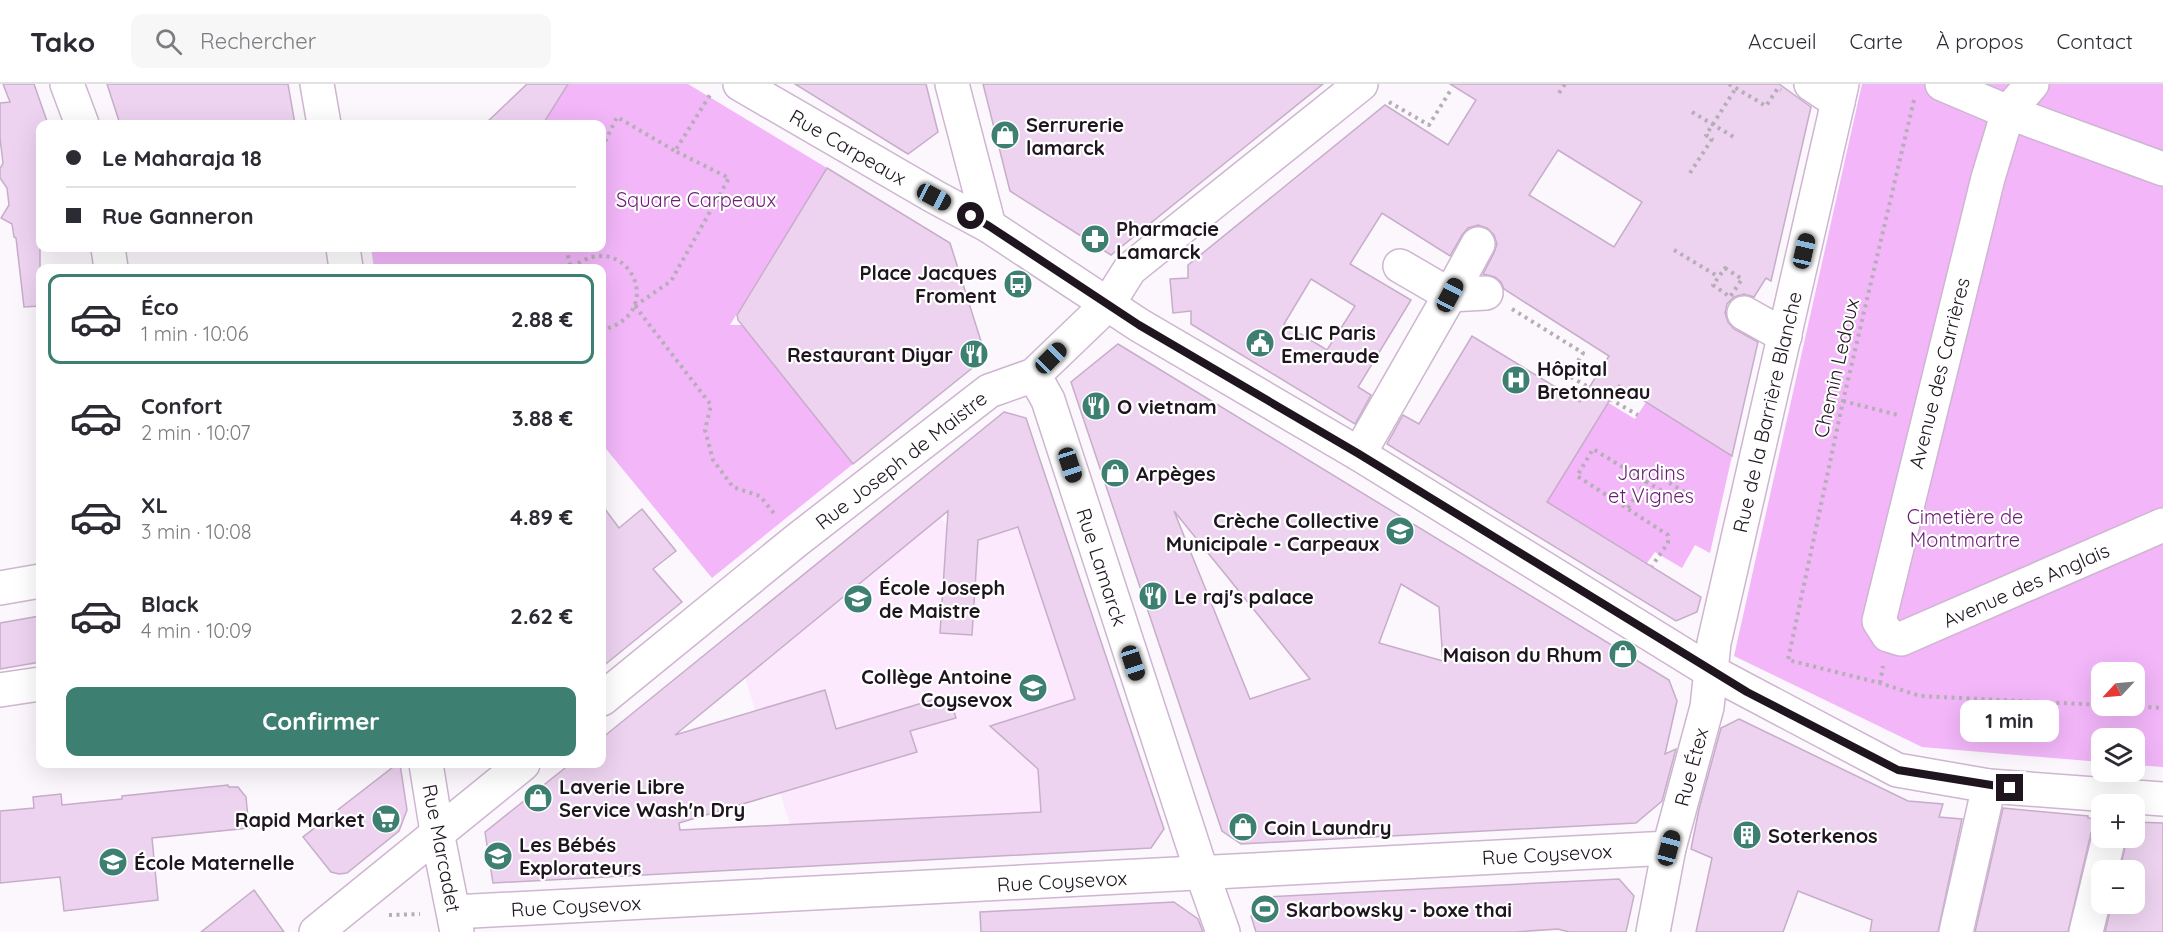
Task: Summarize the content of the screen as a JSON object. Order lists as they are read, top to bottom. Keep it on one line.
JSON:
{"streets":{"street":["Rue Carpeaux","Avenue des Carrières","Rue de la Barrière Blanche","Rue Joseph de Maistre","Rue Lamarck","Avenue des Anglais","Rue Étex","Rue Marcadet","Rue Coysevox"],"path":["Chemin Ledoux"]},"crossings":[["Avenue des Carrières","Avenue des Anglais"],["Rue de la Barrière Blanche","Rue Étex"],["Rue Joseph de Maistre","Rue Lamarck"],["Rue Lamarck","Rue Coysevox"],["Rue Étex","Rue Coysevox"],["Rue Marcadet","Rue Coysevox"]],"parks":["Square Carpeaux","Jardins et Vignes","Cimetière de Montmartre"],"places":{"shop":["Serrurerie lamarck","Arpèges","Maison du Rhum","Laverie Libre Service Wash'n Dry","Coin Laundry"],"pharmacy":["Pharmacie Lamarck"],"bus stop":["Place Jacques Froment"],"public building":["CLIC Paris Emeraude"],"restaurant":["Restaurant Diyar","O vietnam","Le raj's palace"],"hospital":["Hôpital Bretonneau"],"school or university":["Crèche Collective Municipale - Carpeaux","École Joseph de Maistre","Collège Antoine Coysevox","Les Bébés Explorateurs","École Maternelle"],"supermarket":["Rapid Market"],"building":["Soterkenos"],"sports":["Skarbowsky - boxe thai"]},"north":"bottom left","page":{"header":"Tako","search":"Rechercher","nav":["Accueil","Carte","À propos","Contact"],"banner":["Le Maharaja 18","Rue Ganneron"],"list":[{"name":"Éco","note":"1 min · 10:06","value":"2.88 €"},{"name":"Confort","note":"2 min · 10:07","value":"3.88 €"},{"name":"XL","note":"3 min · 10:08","value":"4.89 €"},{"name":"Black","note":"4 min · 10:09","value":"2.62 €"}],"map_buttons":["+","−"],"buttons":"Confirmer","bubble":"1 min"}}
